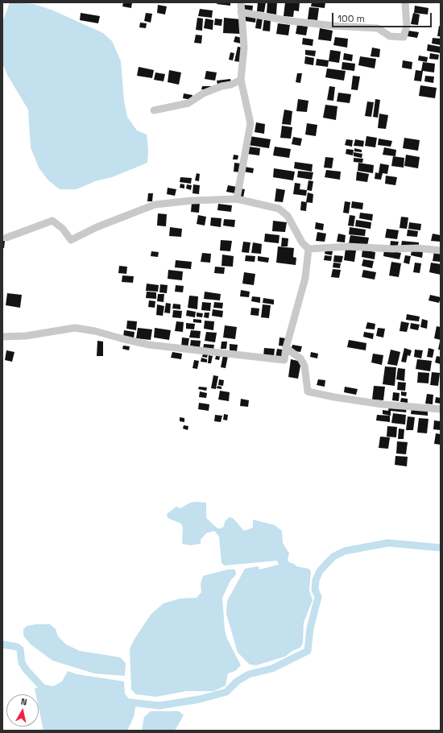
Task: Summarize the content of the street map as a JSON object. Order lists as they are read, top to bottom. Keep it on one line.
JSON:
{"scale_bar":"100 m","north":"top"}
